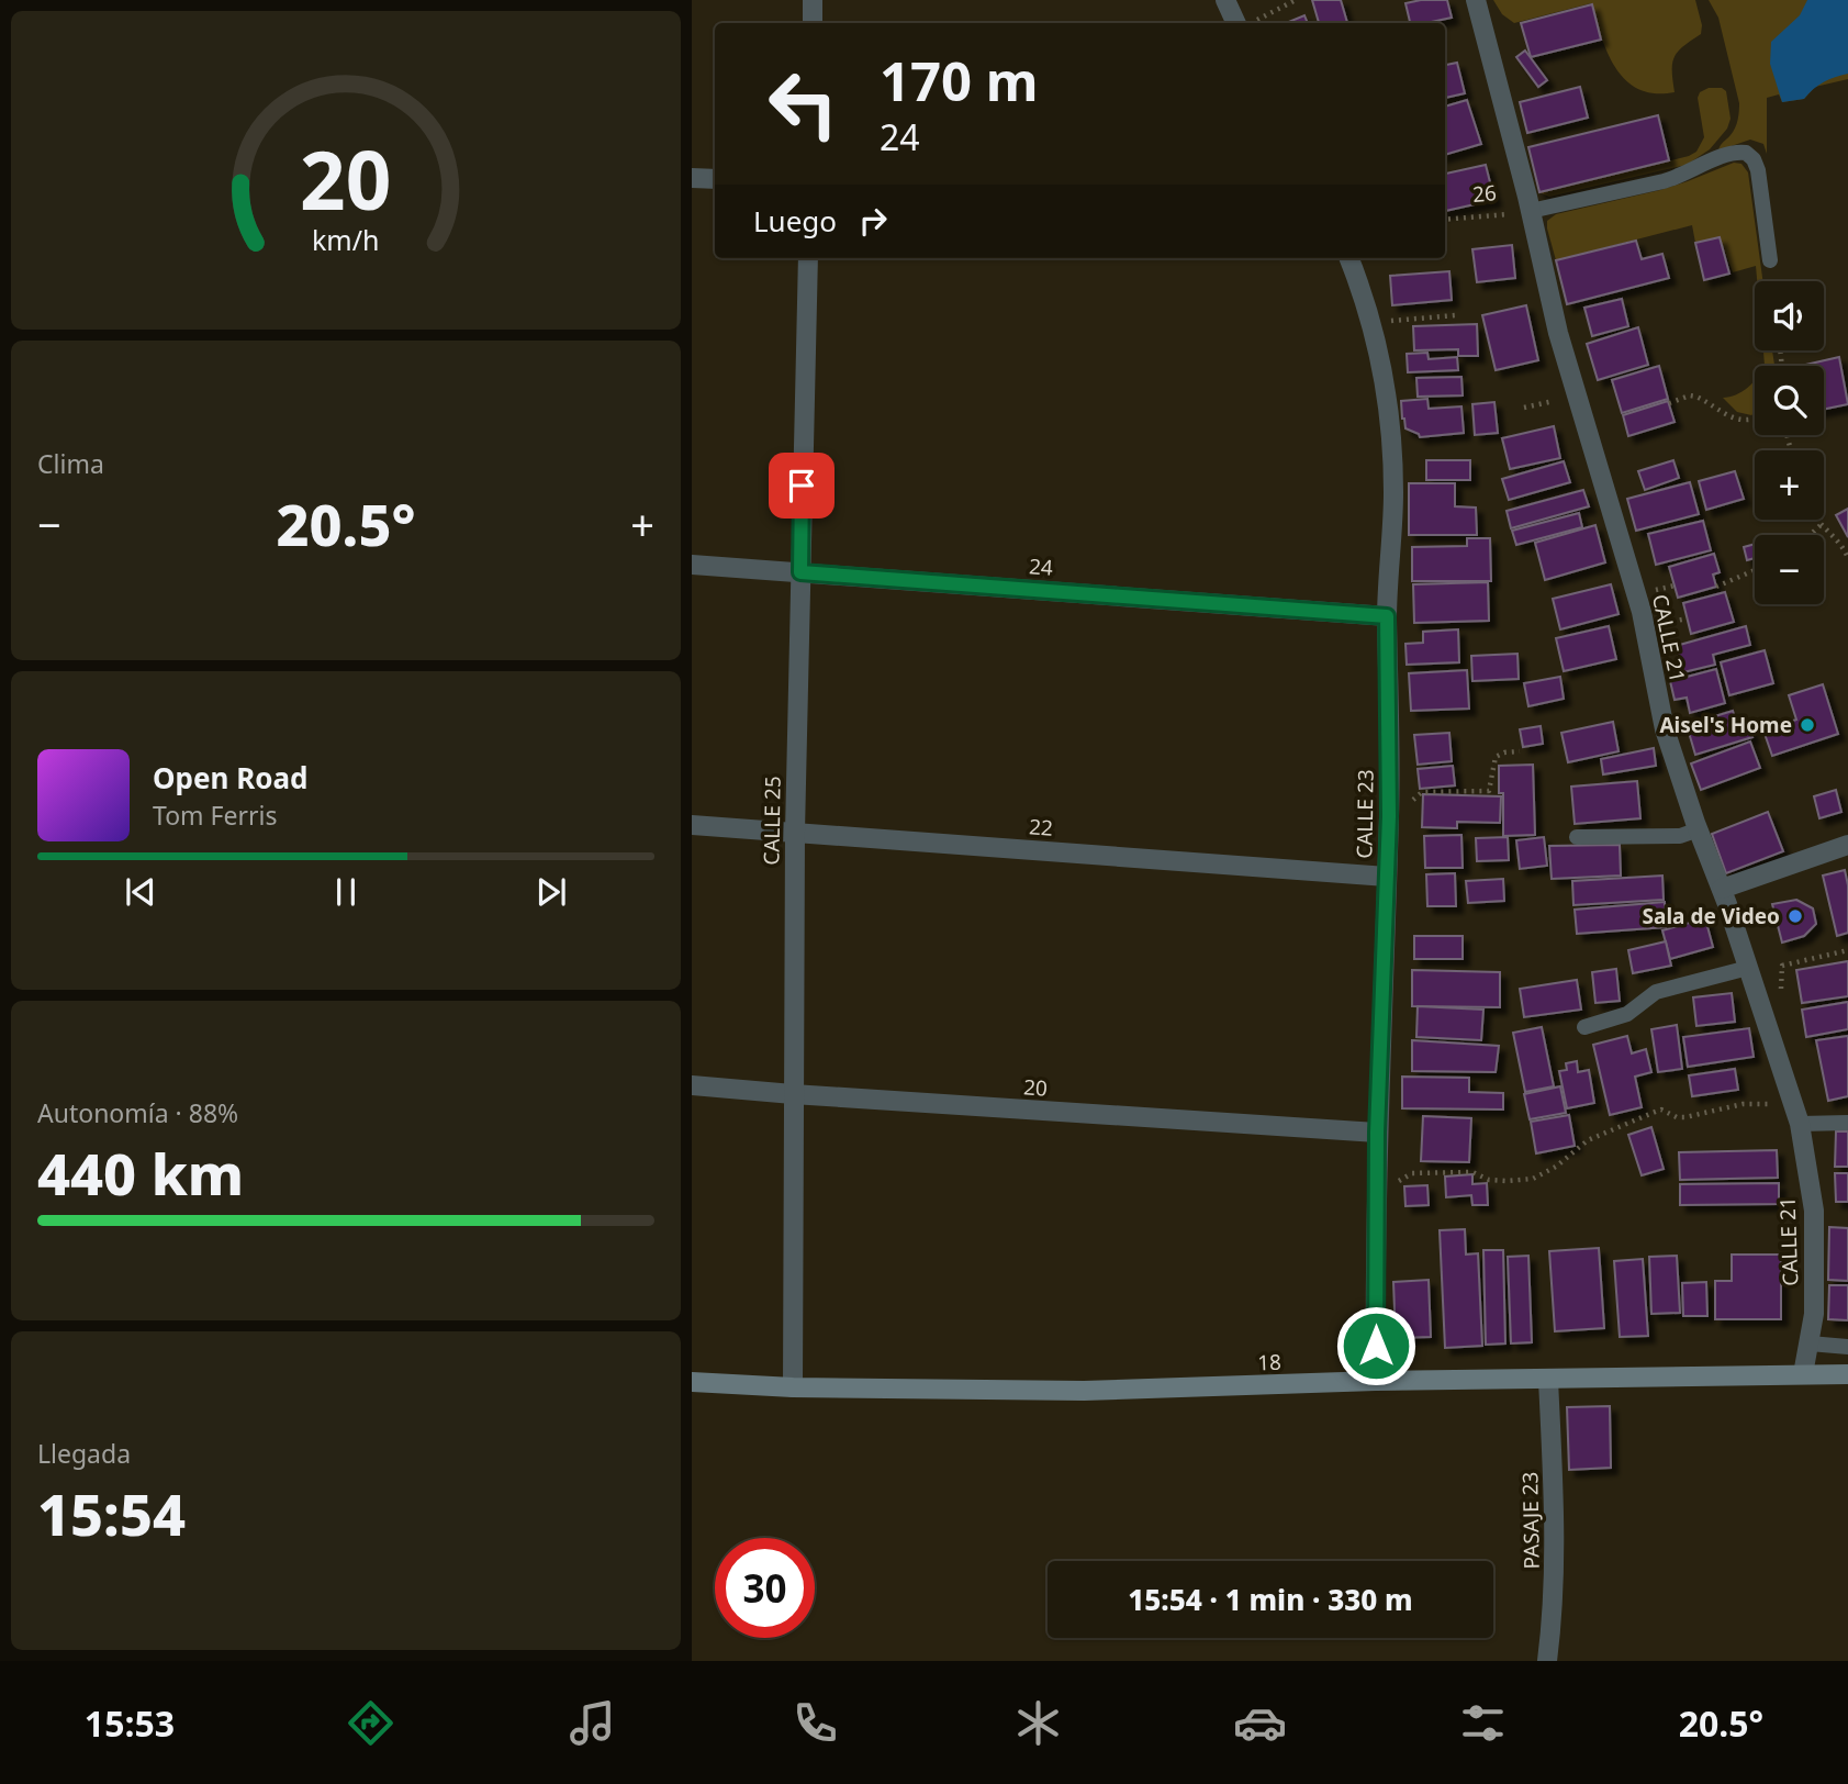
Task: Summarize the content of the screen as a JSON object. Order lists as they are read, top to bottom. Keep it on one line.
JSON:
{"streets":{"street":["24","CALLE 21","CALLE 23","CALLE 25","22","20","18","PASAJE 23"],"path":["26"]},"crossings":[["26","CALLE 21"],["24","CALLE 23"],["24","CALLE 25"],["CALLE 21","18"],["CALLE 23","22"],["CALLE 23","20"],["CALLE 23","18"],["CALLE 25","22"],["CALLE 25","20"],["CALLE 25","18"],["18","PASAJE 23"]],"places":["Aisel's Home","Sala de Video"],"page":{"turn":["170 m","24"],"then":"Luego","map_buttons":["+","−"],"tile":["Clima",["Autonomía · 88%","440 km"],["Llegada","15:54"]],"heat":["−","20.5°","+"],"song":["Open Road","Tom Ferris"],"limit":"30","trip":"15:54 · 1 min · 330 m","tabs":["15:53","20.5°"],"gauge":["20","km/h"]}}
